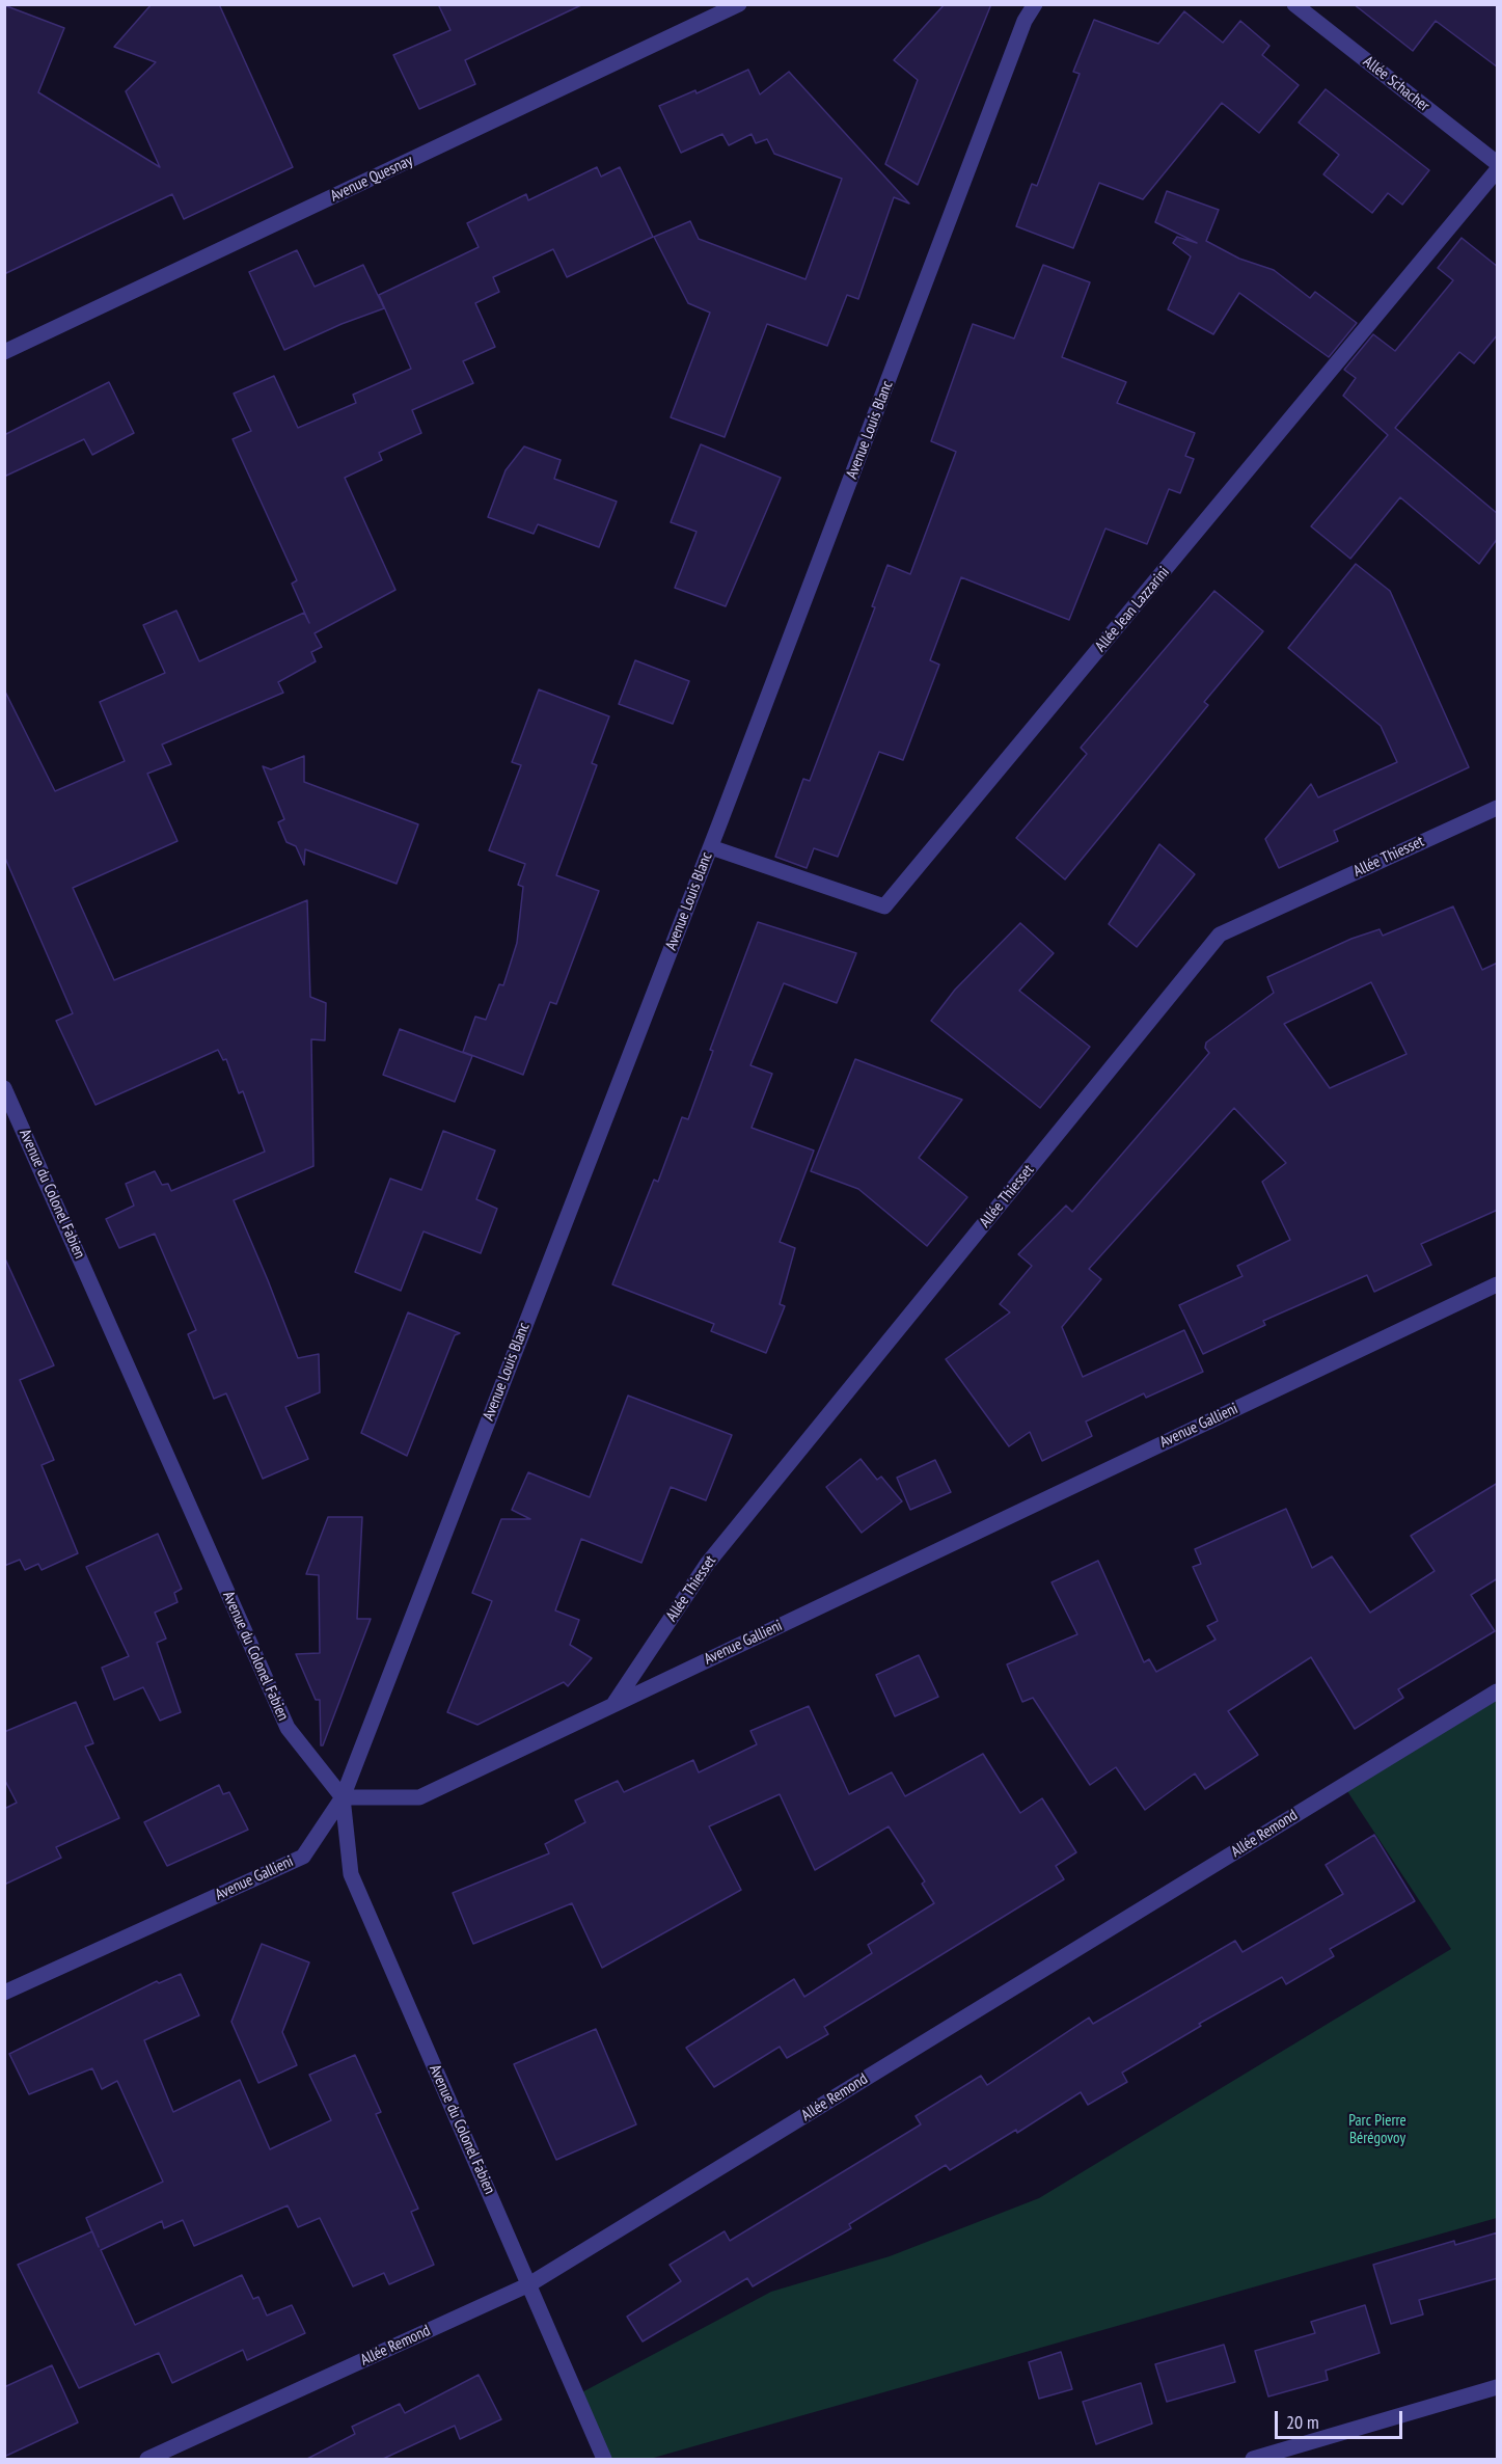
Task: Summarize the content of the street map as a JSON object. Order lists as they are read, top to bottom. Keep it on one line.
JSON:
{"streets":{"street":["Allée Schacher","Avenue Quesnay","Avenue Louis Blanc","Allée Jean Lazzarini","Allée Thiesset","Avenue du Colonel Fabien","Avenue Gallieni","Allée Remond"]},"crossings":[["Avenue Louis Blanc","Allée Jean Lazzarini"],["Avenue Louis Blanc","Avenue du Colonel Fabien"],["Avenue Louis Blanc","Avenue Gallieni"],["Allée Thiesset","Avenue Gallieni"],["Avenue du Colonel Fabien","Avenue Gallieni"],["Avenue du Colonel Fabien","Allée Remond"]],"parks":["Parc Pierre Bérégovoy"],"scale_bar":"20 m"}
